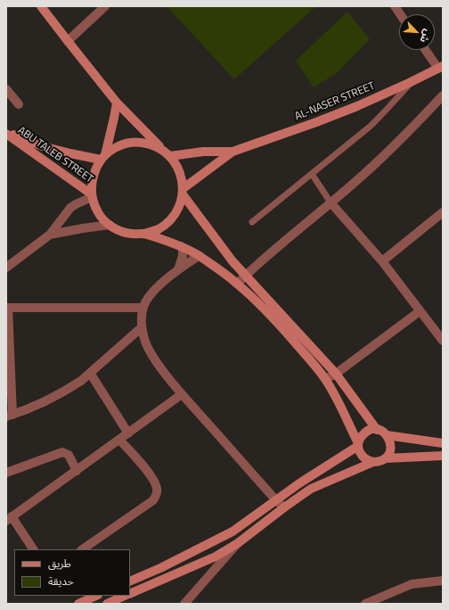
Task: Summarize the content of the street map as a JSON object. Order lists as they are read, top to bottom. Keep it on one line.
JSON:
{"streets":{"street":["AL-NASER STREET","ABU TALEB STREET"]},"crossings":[["AL-NASER STREET","ABU TALEB STREET"]],"legend":["طريق","حديقة"],"north":"bottom right"}
